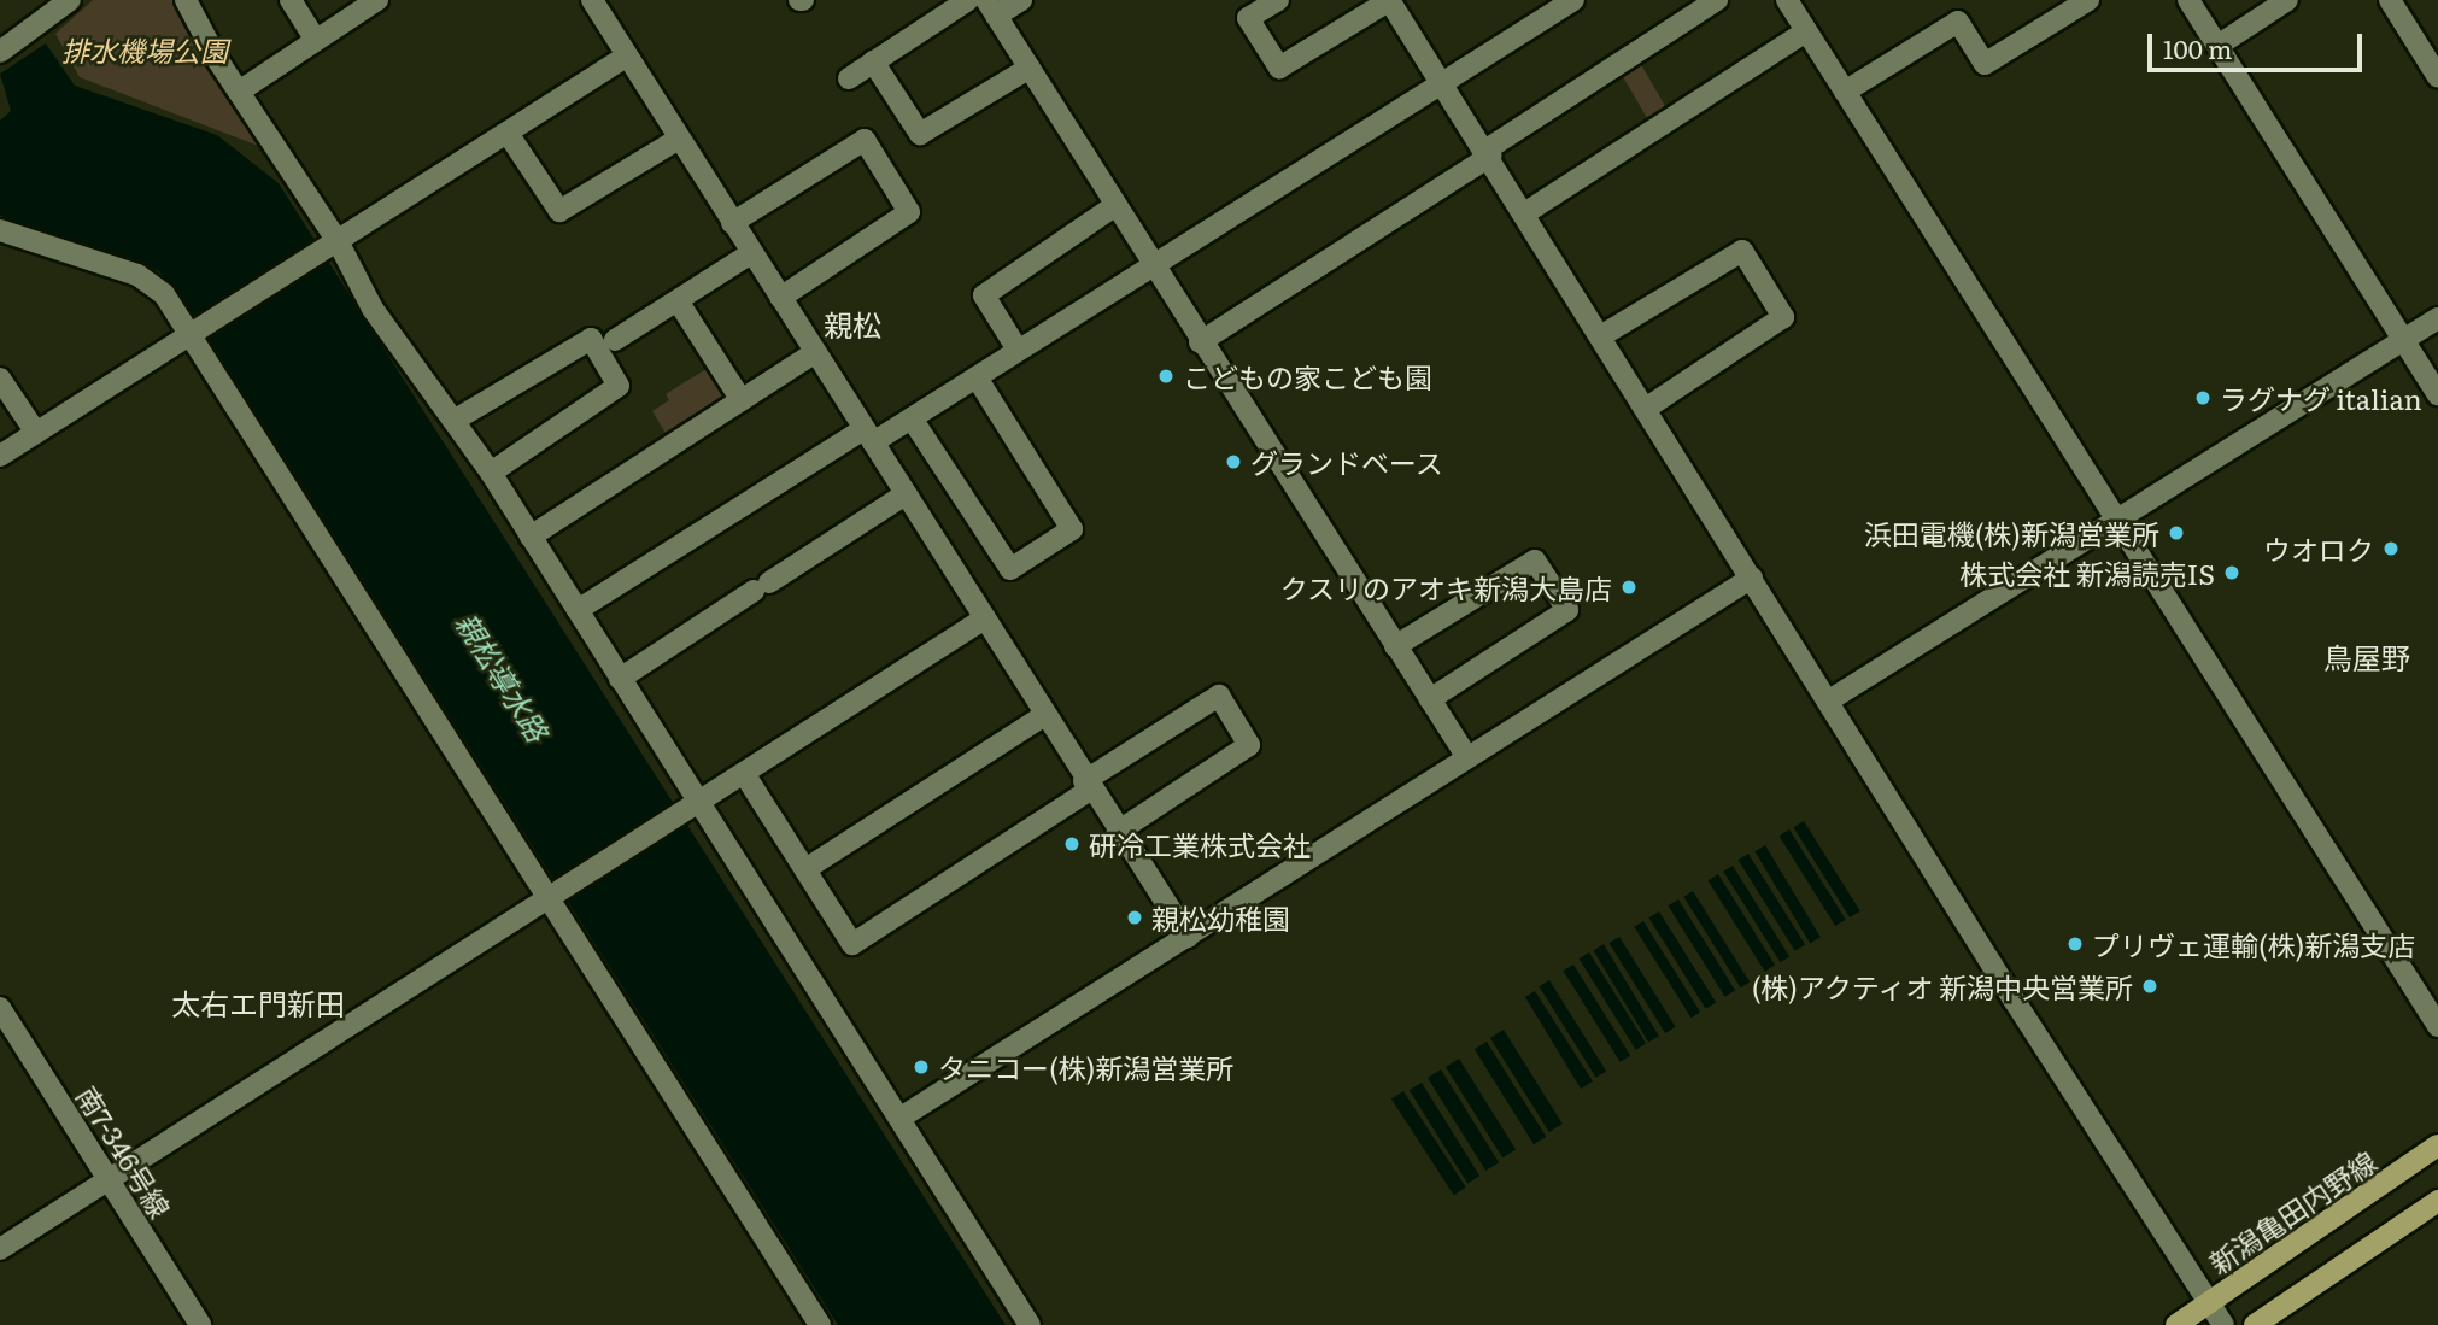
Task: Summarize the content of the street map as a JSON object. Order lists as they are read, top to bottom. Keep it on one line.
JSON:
{"streets":{"main road":["新潟亀田内野線"],"street":["南7-346号線"]},"districts":["親松","鳥屋野","太右エ門新田"],"water":["親松導水路"],"parks":["排水機場公園"],"places":["こどもの家こども園","ラグナグ italian","グランドベース","浜田電機(株)新潟営業所","ウオロク","株式会社 新潟読売IS","クスリのアオキ新潟大島店","研冷工業株式会社","親松幼稚園","プリヴェ運輸(株)新潟支店","(株)アクティオ 新潟中央営業所","タニコー(株)新潟営業所"],"scale_bar":"100 m"}
